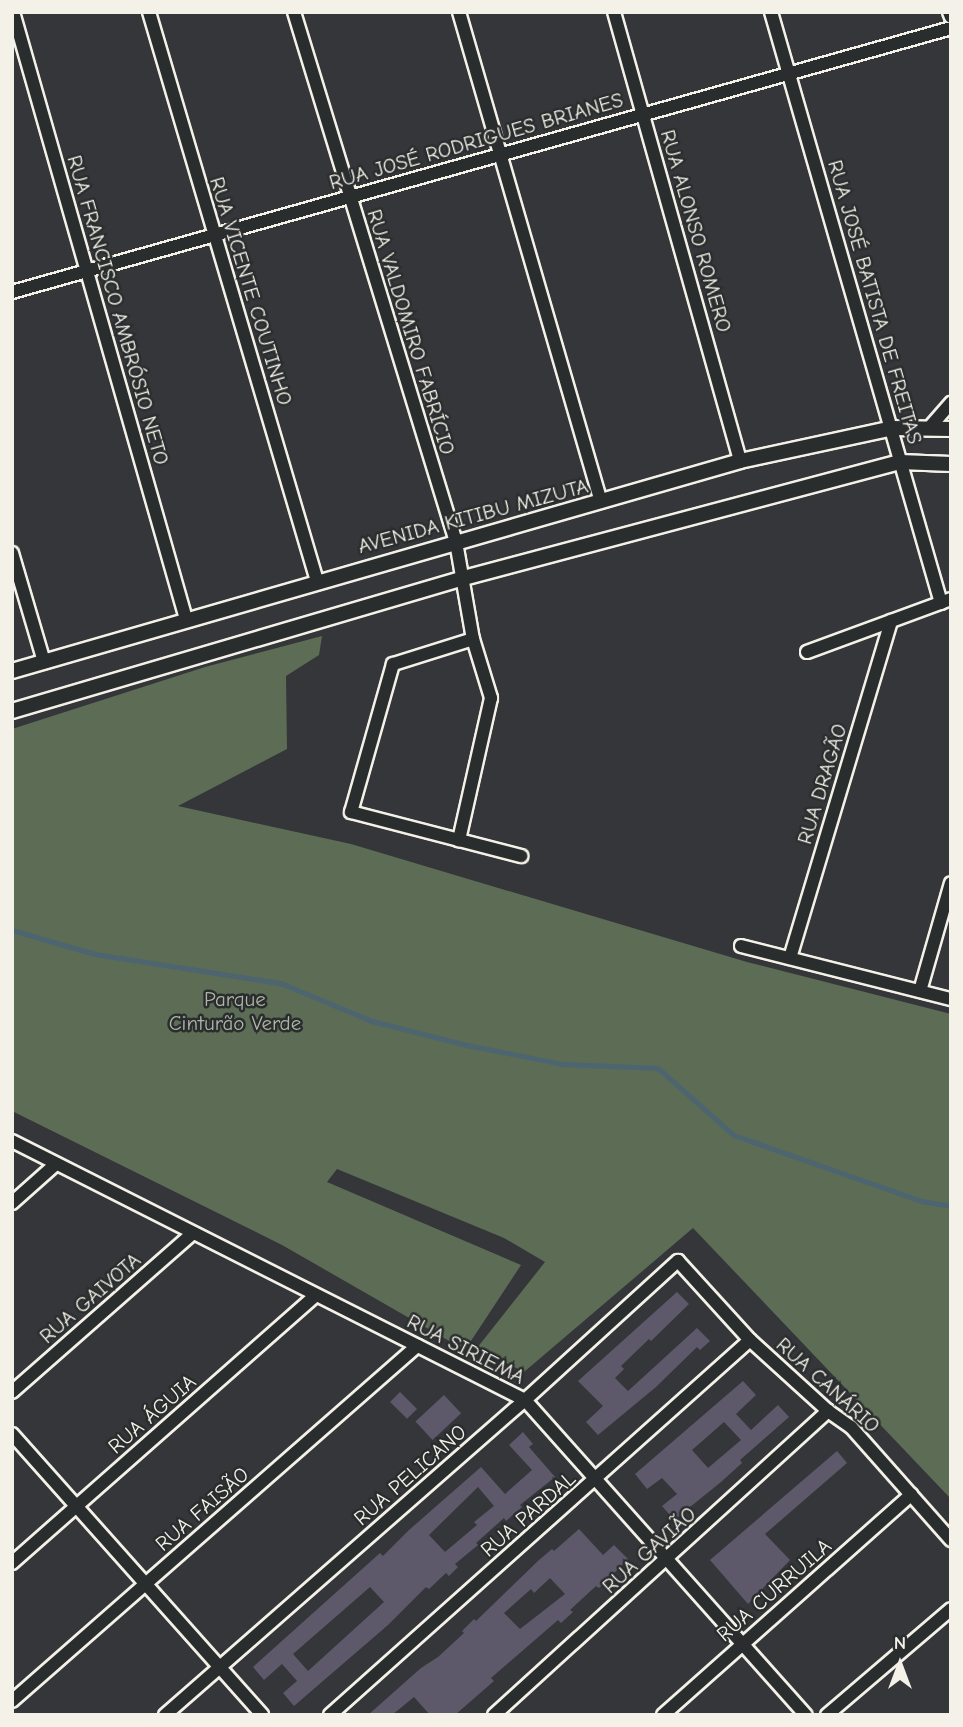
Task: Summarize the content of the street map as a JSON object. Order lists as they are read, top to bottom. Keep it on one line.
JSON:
{"streets":{"street":["RUA JOSÉ RODRIGUES BRIANES","RUA ALONSO ROMERO","RUA VICENTE COUTINHO","RUA JOSÉ BATISTA DE FREITAS","RUA FRANCISCO AMBRÓSIO NETO","RUA VALDOMIRO FABRÍCIO","AVENIDA KITIBU MIZUTA","RUA DRAGÃO","RUA GAIVOTA","RUA SIRIEMA","RUA CANÁRIO","RUA ÁGUIA","RUA PELICANO","RUA FAISÃO","RUA PARDAL","RUA GAVIÃO","RUA CURRUILA"]},"crossings":[["RUA JOSÉ RODRIGUES BRIANES","RUA ALONSO ROMERO"],["RUA JOSÉ RODRIGUES BRIANES","RUA VICENTE COUTINHO"],["RUA JOSÉ RODRIGUES BRIANES","RUA JOSÉ BATISTA DE FREITAS"],["RUA JOSÉ RODRIGUES BRIANES","RUA FRANCISCO AMBRÓSIO NETO"],["RUA JOSÉ RODRIGUES BRIANES","RUA VALDOMIRO FABRÍCIO"],["RUA ALONSO ROMERO","AVENIDA KITIBU MIZUTA"],["RUA VICENTE COUTINHO","AVENIDA KITIBU MIZUTA"],["RUA JOSÉ BATISTA DE FREITAS","AVENIDA KITIBU MIZUTA"],["RUA FRANCISCO AMBRÓSIO NETO","AVENIDA KITIBU MIZUTA"],["RUA VALDOMIRO FABRÍCIO","AVENIDA KITIBU MIZUTA"],["RUA GAIVOTA","RUA SIRIEMA"],["RUA SIRIEMA","RUA ÁGUIA"],["RUA SIRIEMA","RUA PELICANO"],["RUA SIRIEMA","RUA FAISÃO"],["RUA SIRIEMA","RUA PARDAL"],["RUA SIRIEMA","RUA GAVIÃO"],["RUA SIRIEMA","RUA CURRUILA"],["RUA CANÁRIO","RUA PELICANO"],["RUA CANÁRIO","RUA PARDAL"],["RUA CANÁRIO","RUA GAVIÃO"],["RUA CANÁRIO","RUA CURRUILA"]],"parks":["Parque Cinturão Verde"],"north":"top"}
